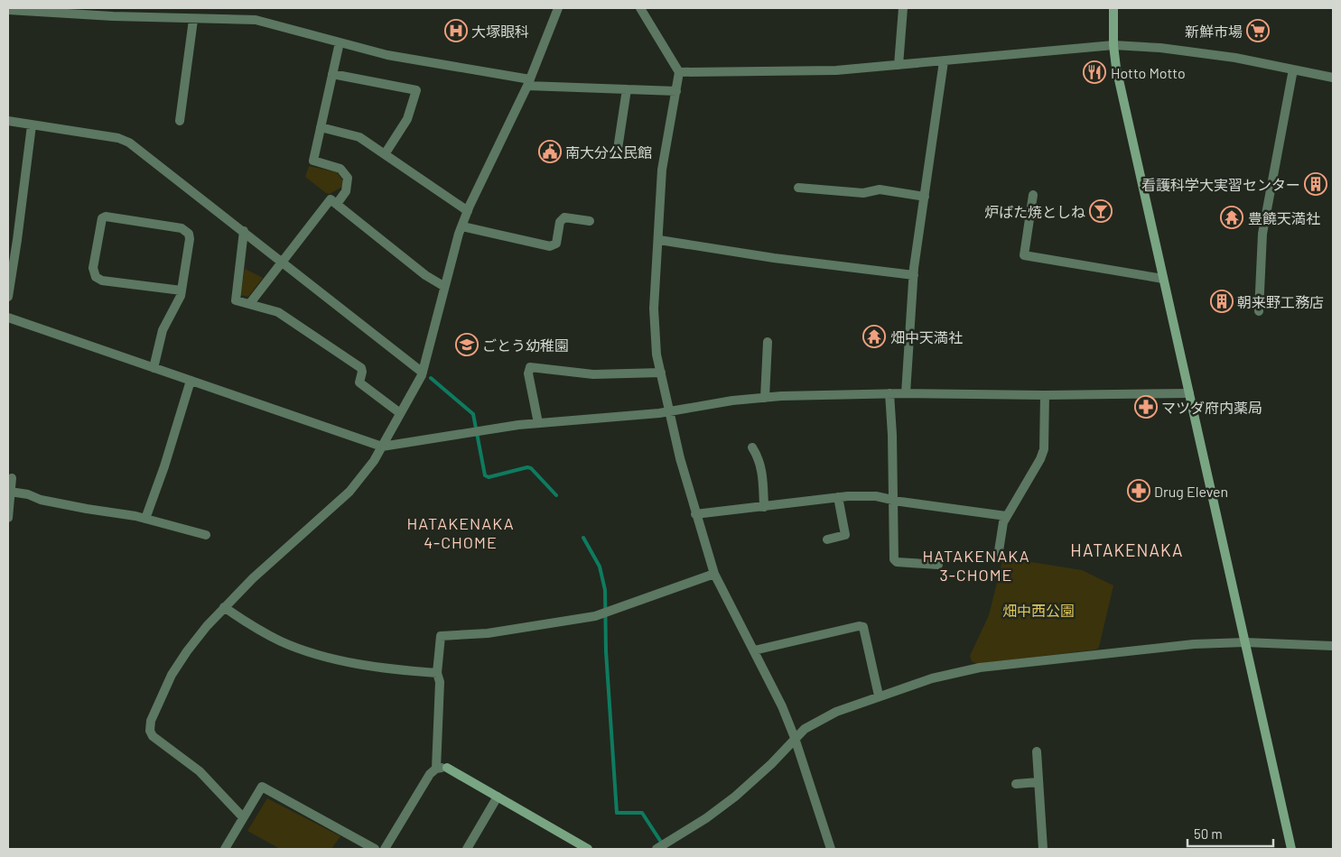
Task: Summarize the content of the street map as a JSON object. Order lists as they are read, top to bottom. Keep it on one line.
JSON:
{"districts":["HATAKENAKA 4-CHOME","HATAKENAKA","HATAKENAKA 3-CHOME"],"parks":["畑中西公園"],"places":{"hospital":["大塚眼科"],"supermarket":["新鮮市場"],"restaurant":["Hotto Motto"],"public building":["南大分公民館"],"building":["看護科学大実習センター","朝来野工務店"],"bar":["炉ばた焼としね"],"temple":["豊饒天満社","畑中天満社"],"school or university":["ごとう幼稚園"],"pharmacy":["マツダ府内薬局","Drug Eleven"]},"scale_bar":"50 m"}
